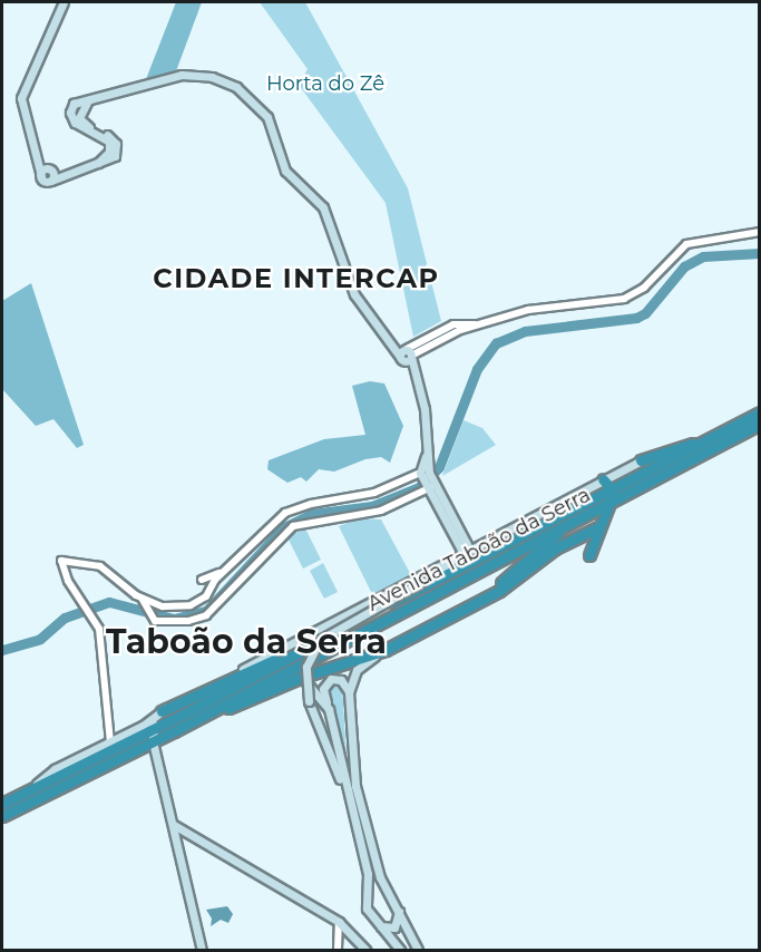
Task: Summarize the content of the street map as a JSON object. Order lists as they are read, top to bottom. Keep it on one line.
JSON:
{"streets":{"highway":["Avenida Taboão da Serra"]},"districts":["CIDADE INTERCAP","Taboão da Serra"],"parks":["Horta do Zê"]}
